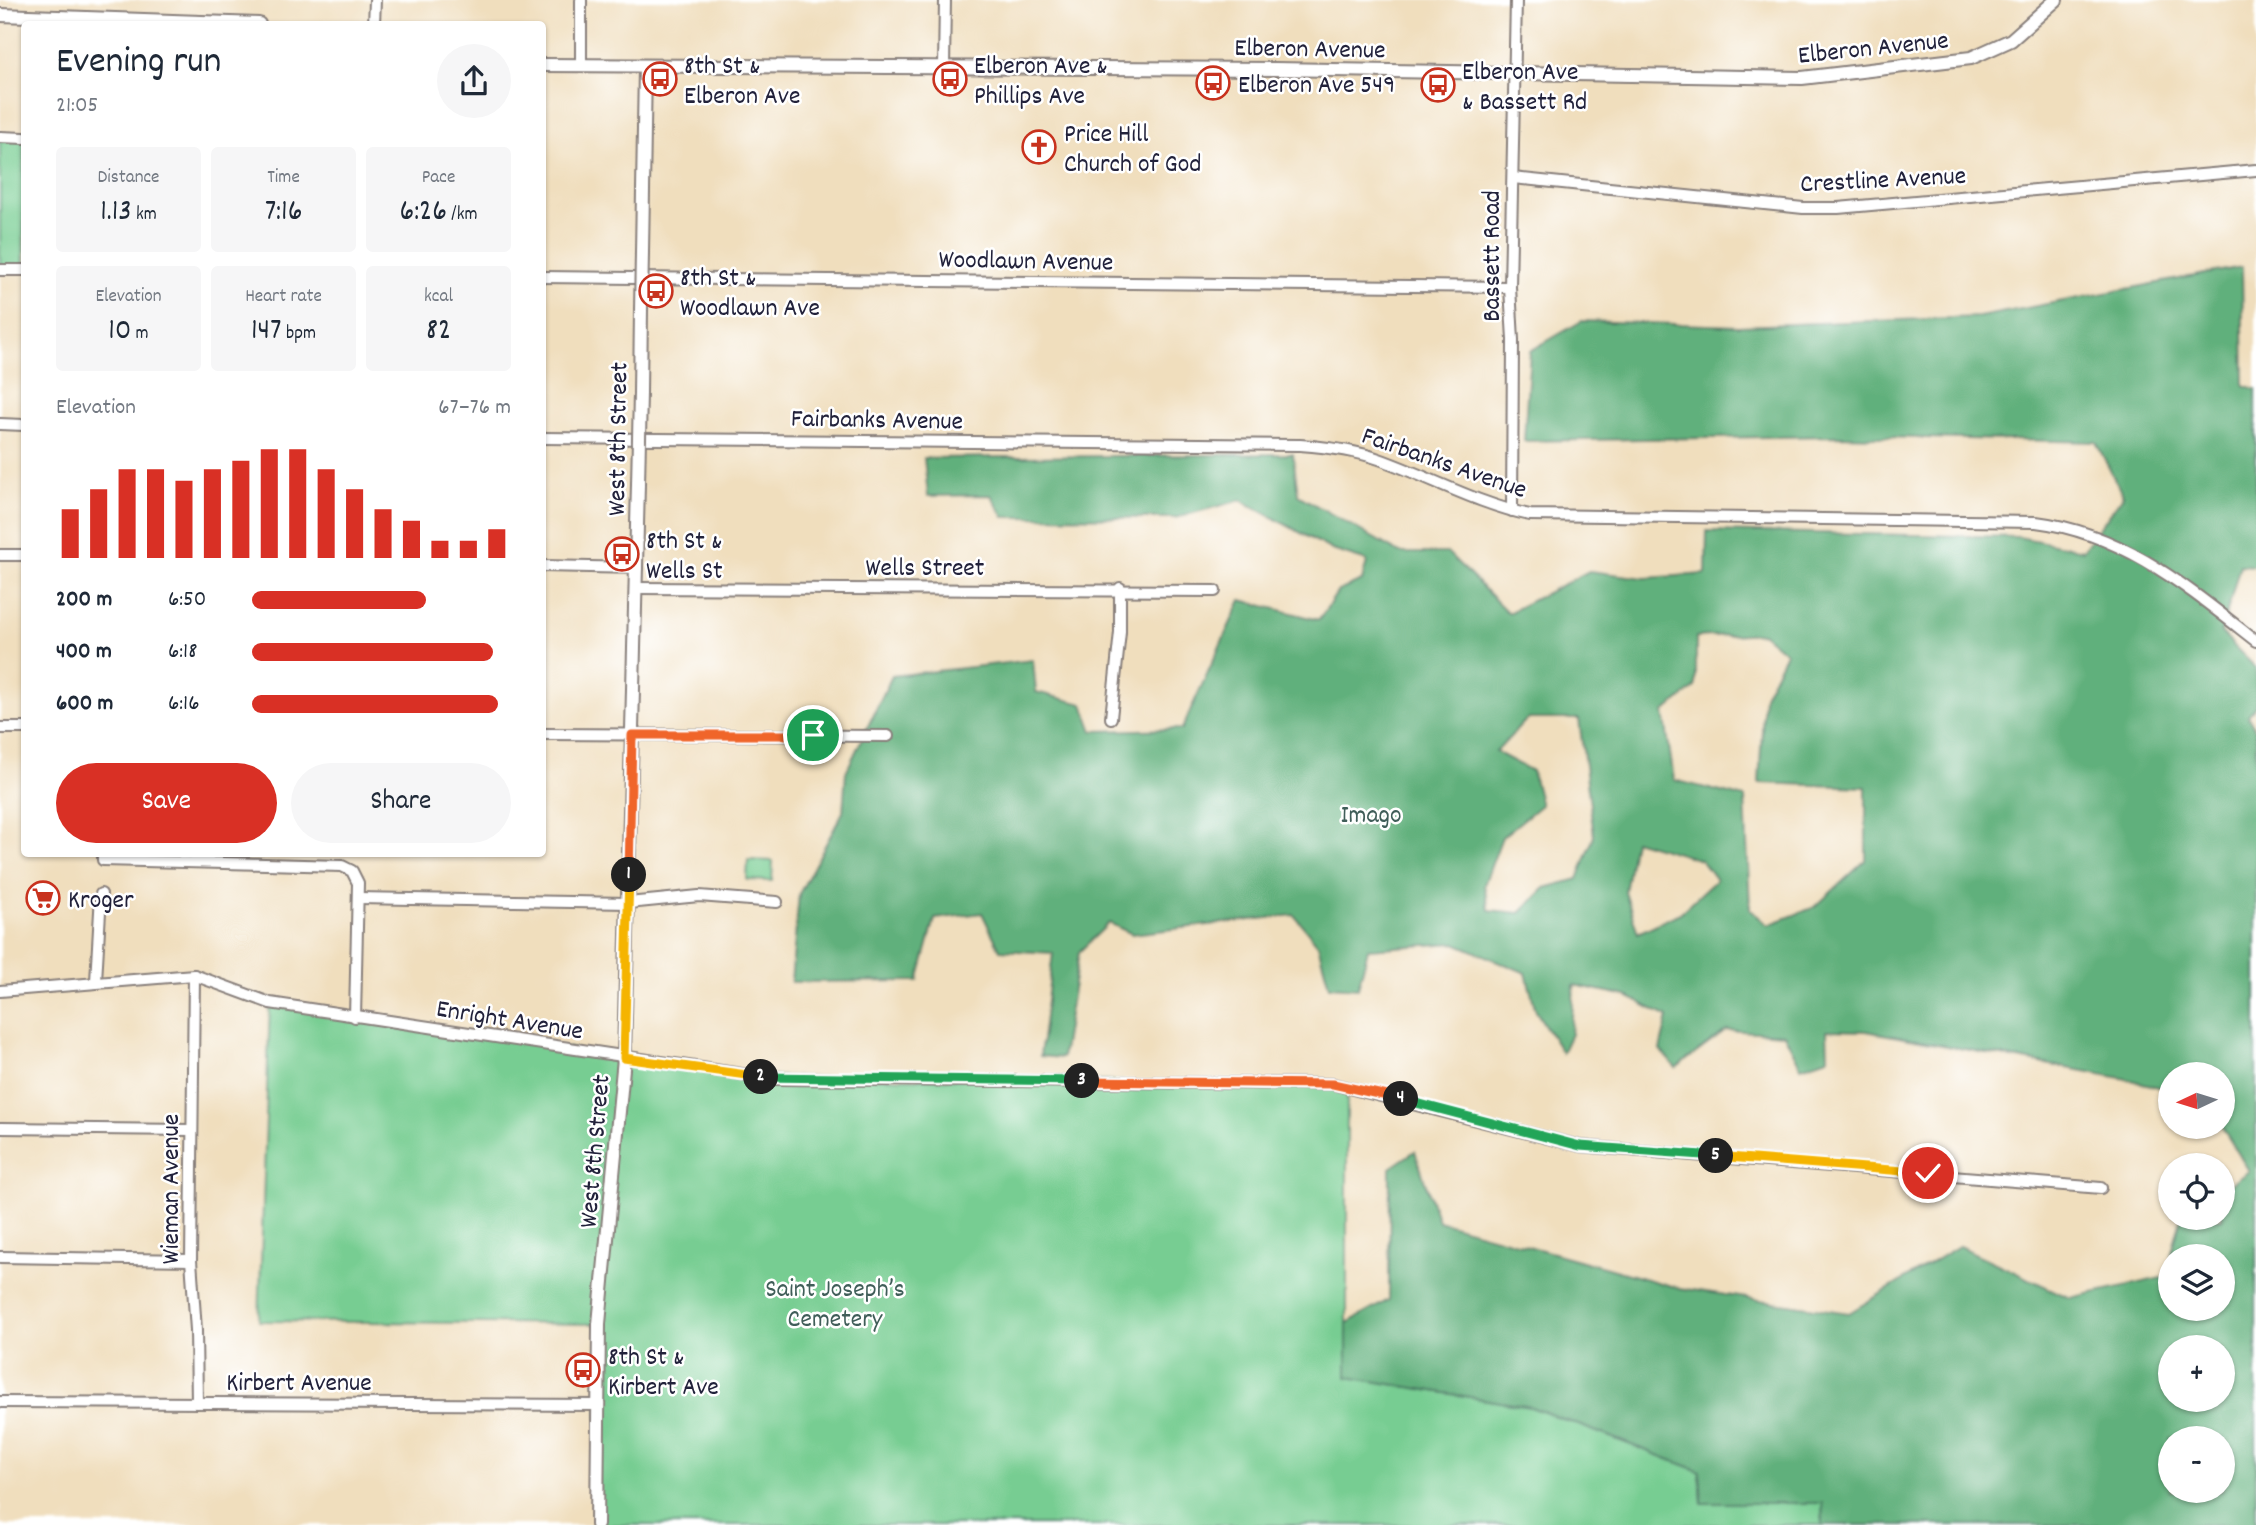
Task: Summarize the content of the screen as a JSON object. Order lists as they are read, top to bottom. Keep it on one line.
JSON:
{"streets":{"street":["Elberon Avenue","Crestline Avenue","Bassett Road","Woodlawn Avenue","Fairbanks Avenue","West 8th Street","Wells Street","Enright Avenue","Wieman Avenue","Kirbert Avenue"]},"crossings":[["Elberon Avenue","Bassett Road"],["Elberon Avenue","West 8th Street"],["Crestline Avenue","Bassett Road"],["Bassett Road","Woodlawn Avenue"],["Bassett Road","Fairbanks Avenue"],["West 8th Street","Wells Street"],["West 8th Street","Enright Avenue"],["West 8th Street","Kirbert Avenue"],["Enright Avenue","Wieman Avenue"],["Wieman Avenue","Kirbert Avenue"]],"parks":["Imago","Saint Joseph’s Cemetery"],"places":{"bus stop":["8th St & Elberon Ave","Elberon Ave & Phillips Ave","Elberon Ave 549","Elberon Ave & Bassett Rd","8th St & Woodlawn Ave","8th St & Wells St","8th St & Kirbert Ave"],"church":["Price Hill Church of God"],"supermarket":["Kroger"]},"north":"left","page":{"heading":["Evening run","21:05"],"stats":[["Distance","1.13 km"],["Time","7:16"],["Pace","6:26 /km"],["Elevation","10 m"],["Heart rate","147 bpm"],["kcal","82"]],"chart":["Elevation","67–76 m"],"list":[{"name":"200 m","note":"6:50"},{"name":"400 m","note":"6:18"},{"name":"600 m","note":"6:16"}],"buttons":["Save","Share"],"pins":["1","2","3","4","5"],"map_buttons":["+","−"]}}
